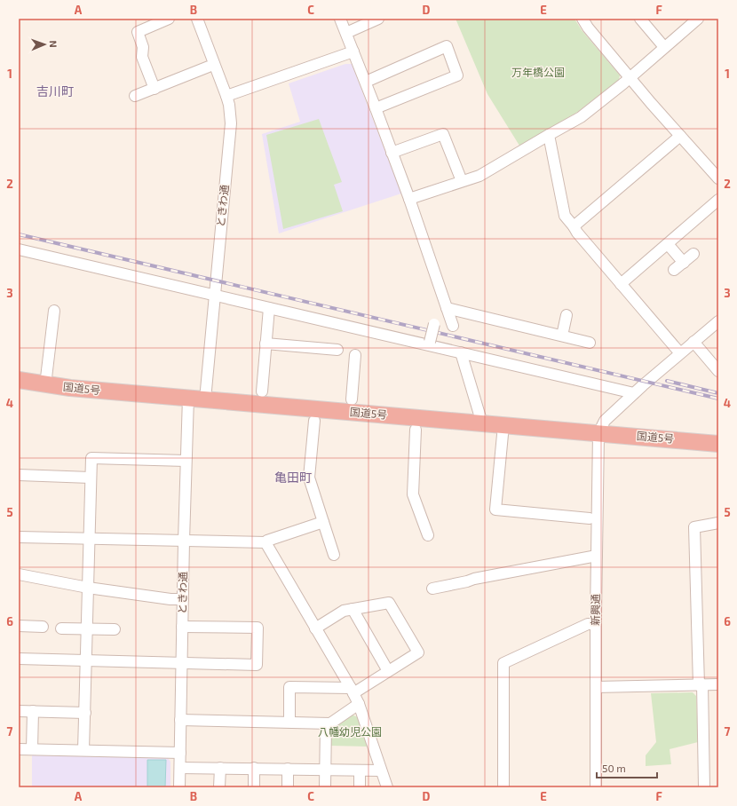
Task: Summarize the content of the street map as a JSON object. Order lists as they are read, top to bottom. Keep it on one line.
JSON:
{"streets":{"highway":["国道5号"],"street":["ときわ通","新興通"]},"crossings":[["ときわ通","国道5号"],["国道5号","新興通"]],"districts":["吉川町","亀田町"],"parks":["万年橋公園","八幡幼児公園"],"scale_bar":"50 m","north":"right","grid":{"columns":["A","B","C","D","E","F"],"rows":["1","2","3","4","5","6","7"]}}
